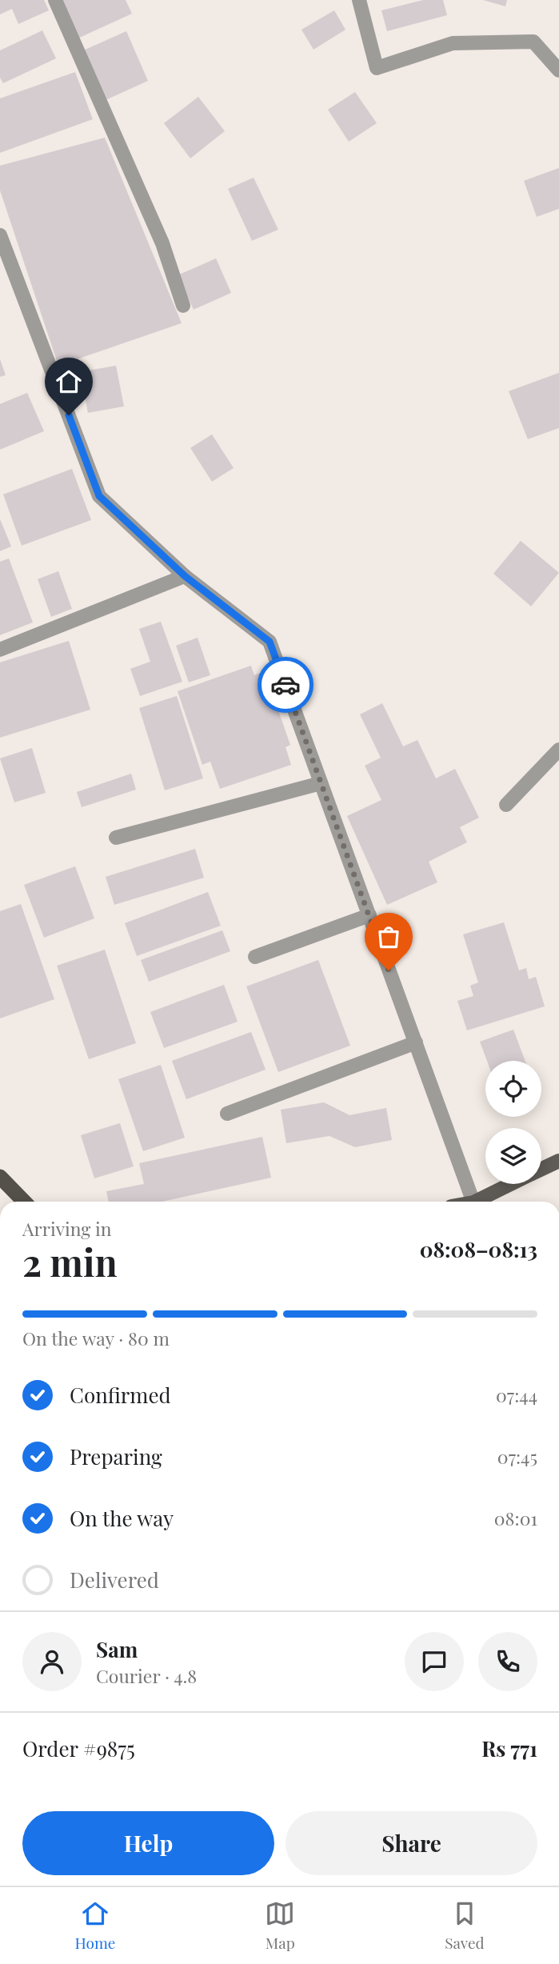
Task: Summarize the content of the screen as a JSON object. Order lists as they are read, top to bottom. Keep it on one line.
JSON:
{"page":{"heading":["2 min","Arriving in","08:08–08:13"],"panel":["Sam","Courier · 4.8","Order #9875","Rs 771"],"bar":"On the way · 80 m","list":[["Confirmed","07:44"],["Preparing","07:45"],["On the way","08:01"],"Delivered"],"buttons":["Help","Share"],"tabs":["Home","Map","Saved"]}}
